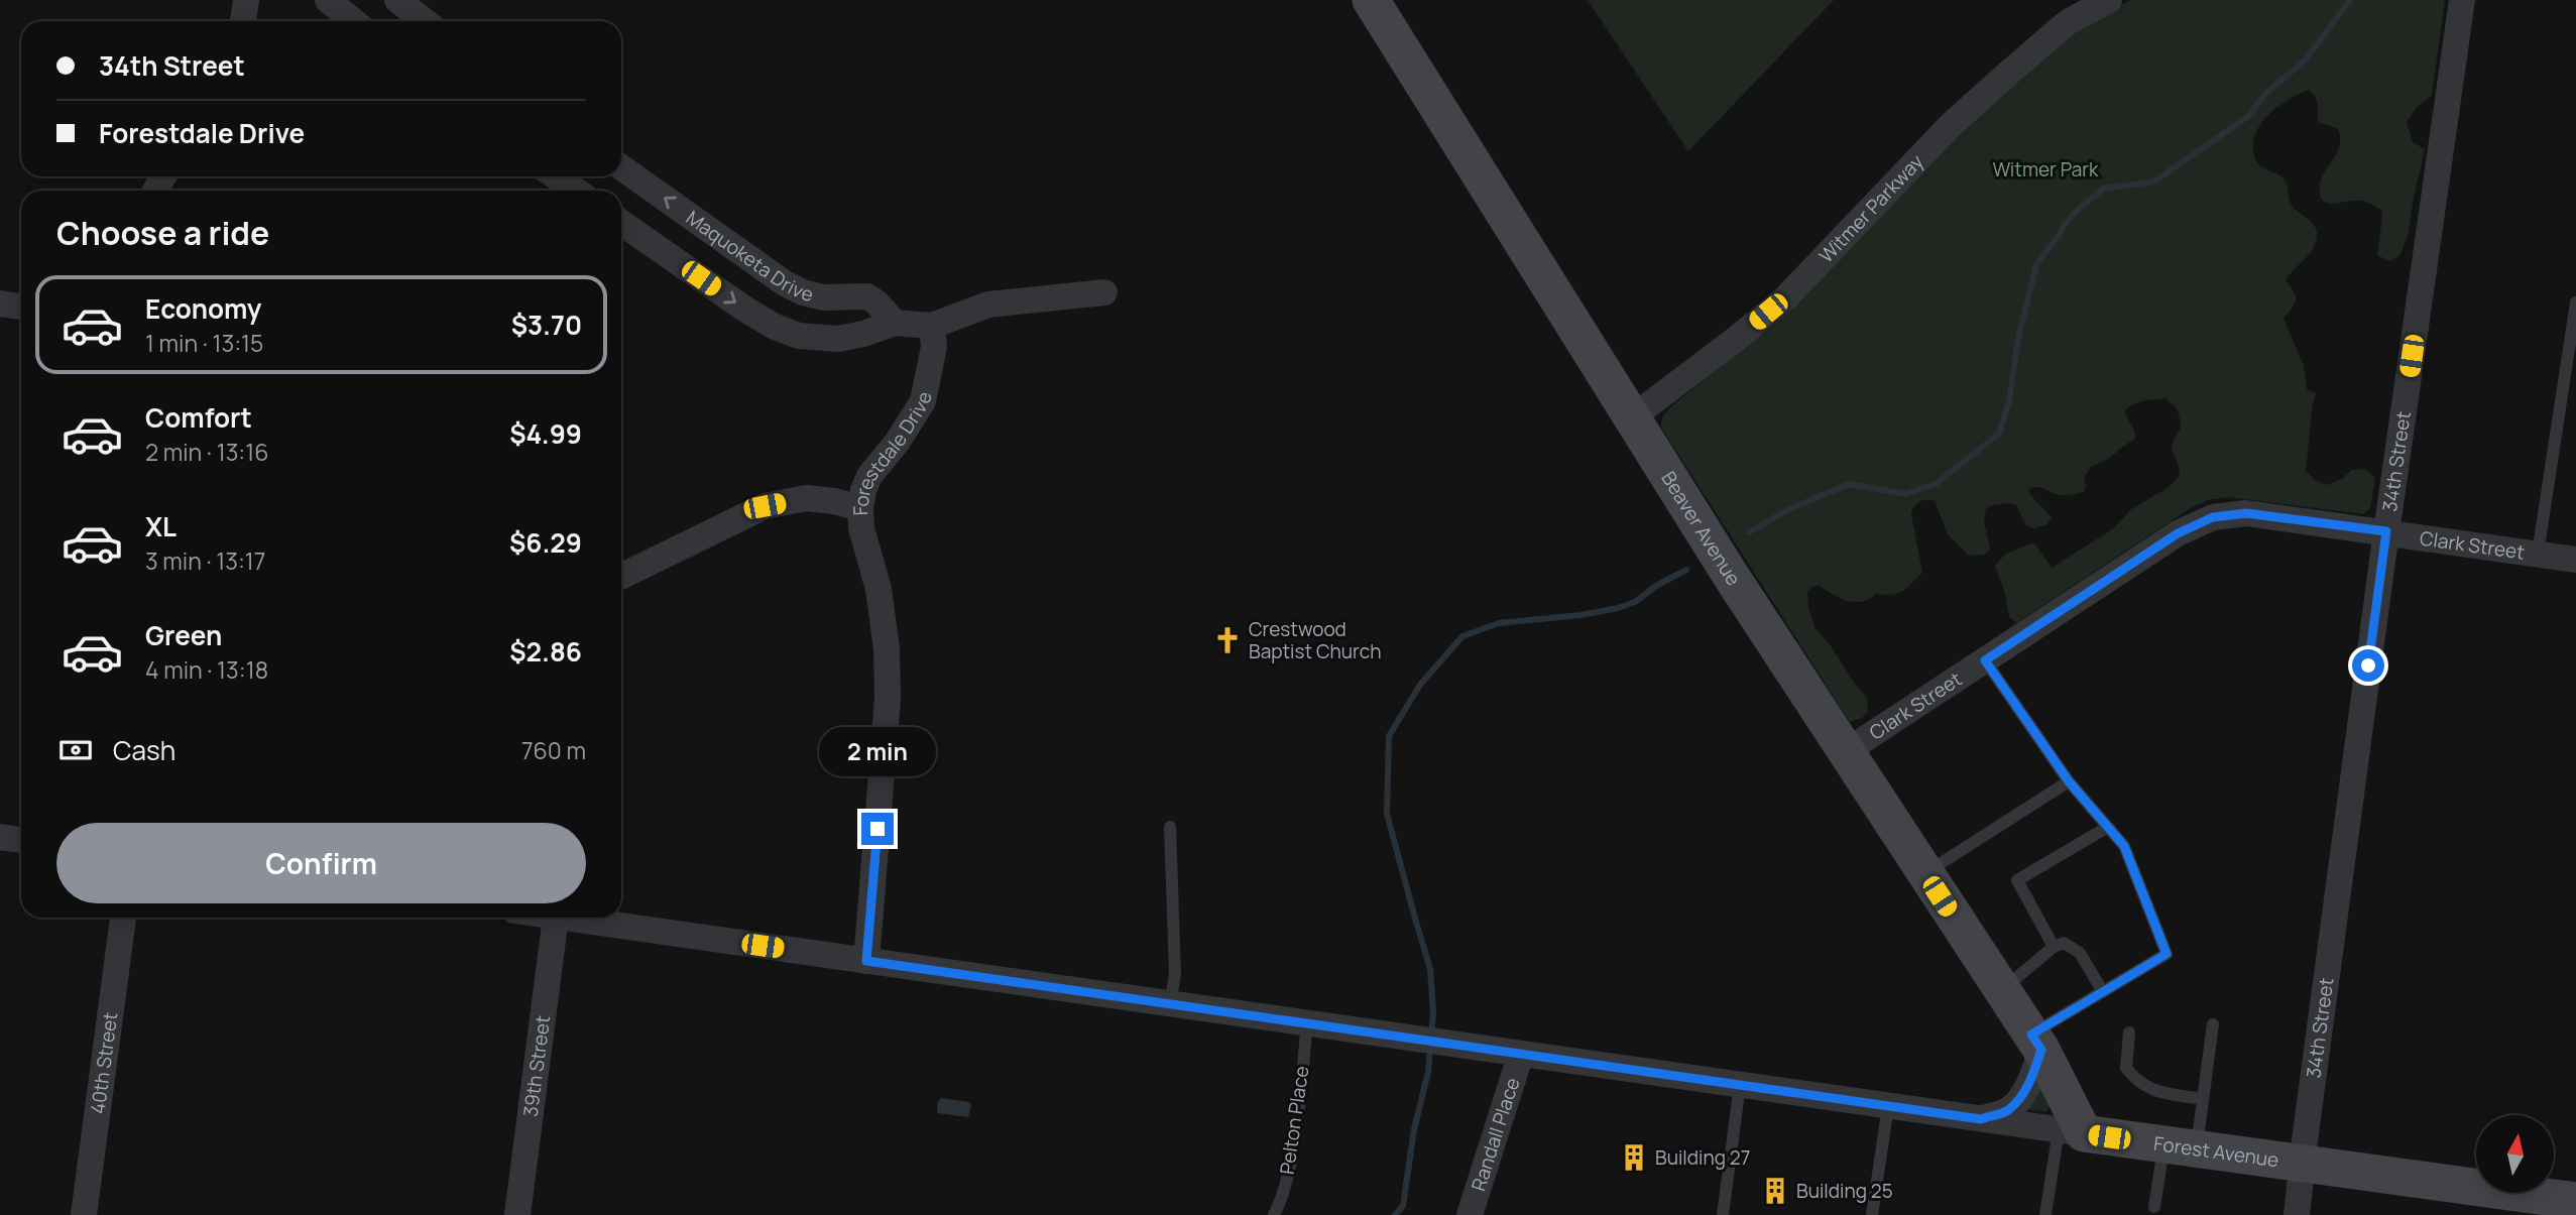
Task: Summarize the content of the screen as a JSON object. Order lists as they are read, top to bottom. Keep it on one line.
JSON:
{"streets":{"main road":["Beaver Avenue","Forest Avenue"],"street":["Witmer Parkway","Maquoketa Drive","Forestdale Drive","34th Street","Clark Street","40th Street","39th Street","Randall Place"],"lane":["Pelton Place"]},"crossings":[["Witmer Parkway","Beaver Avenue"],["Forestdale Drive","Forest Avenue"],["34th Street","Clark Street"],["34th Street","Forest Avenue"],["Beaver Avenue","Clark Street"],["Beaver Avenue","Forest Avenue"],["Pelton Place","Forest Avenue"],["Randall Place","Forest Avenue"]],"parks":["Witmer Park"],"places":{"church":["Crestwood Baptist Church"],"building":["Building 27","Building 25"]},"north":"top","page":{"banner":["34th Street","Forestdale Drive"],"heading":"Choose a ride","list":[{"name":"Economy","note":"1 min · 13:15","value":"$3.70"},{"name":"Comfort","note":"2 min · 13:16","value":"$4.99"},{"name":"XL","note":"3 min · 13:17","value":"$6.29"},{"name":"Green","note":"4 min · 13:18","value":"$2.86"}],"pay":["Cash","760 m"],"bubble":"2 min","buttons":"Confirm"}}
